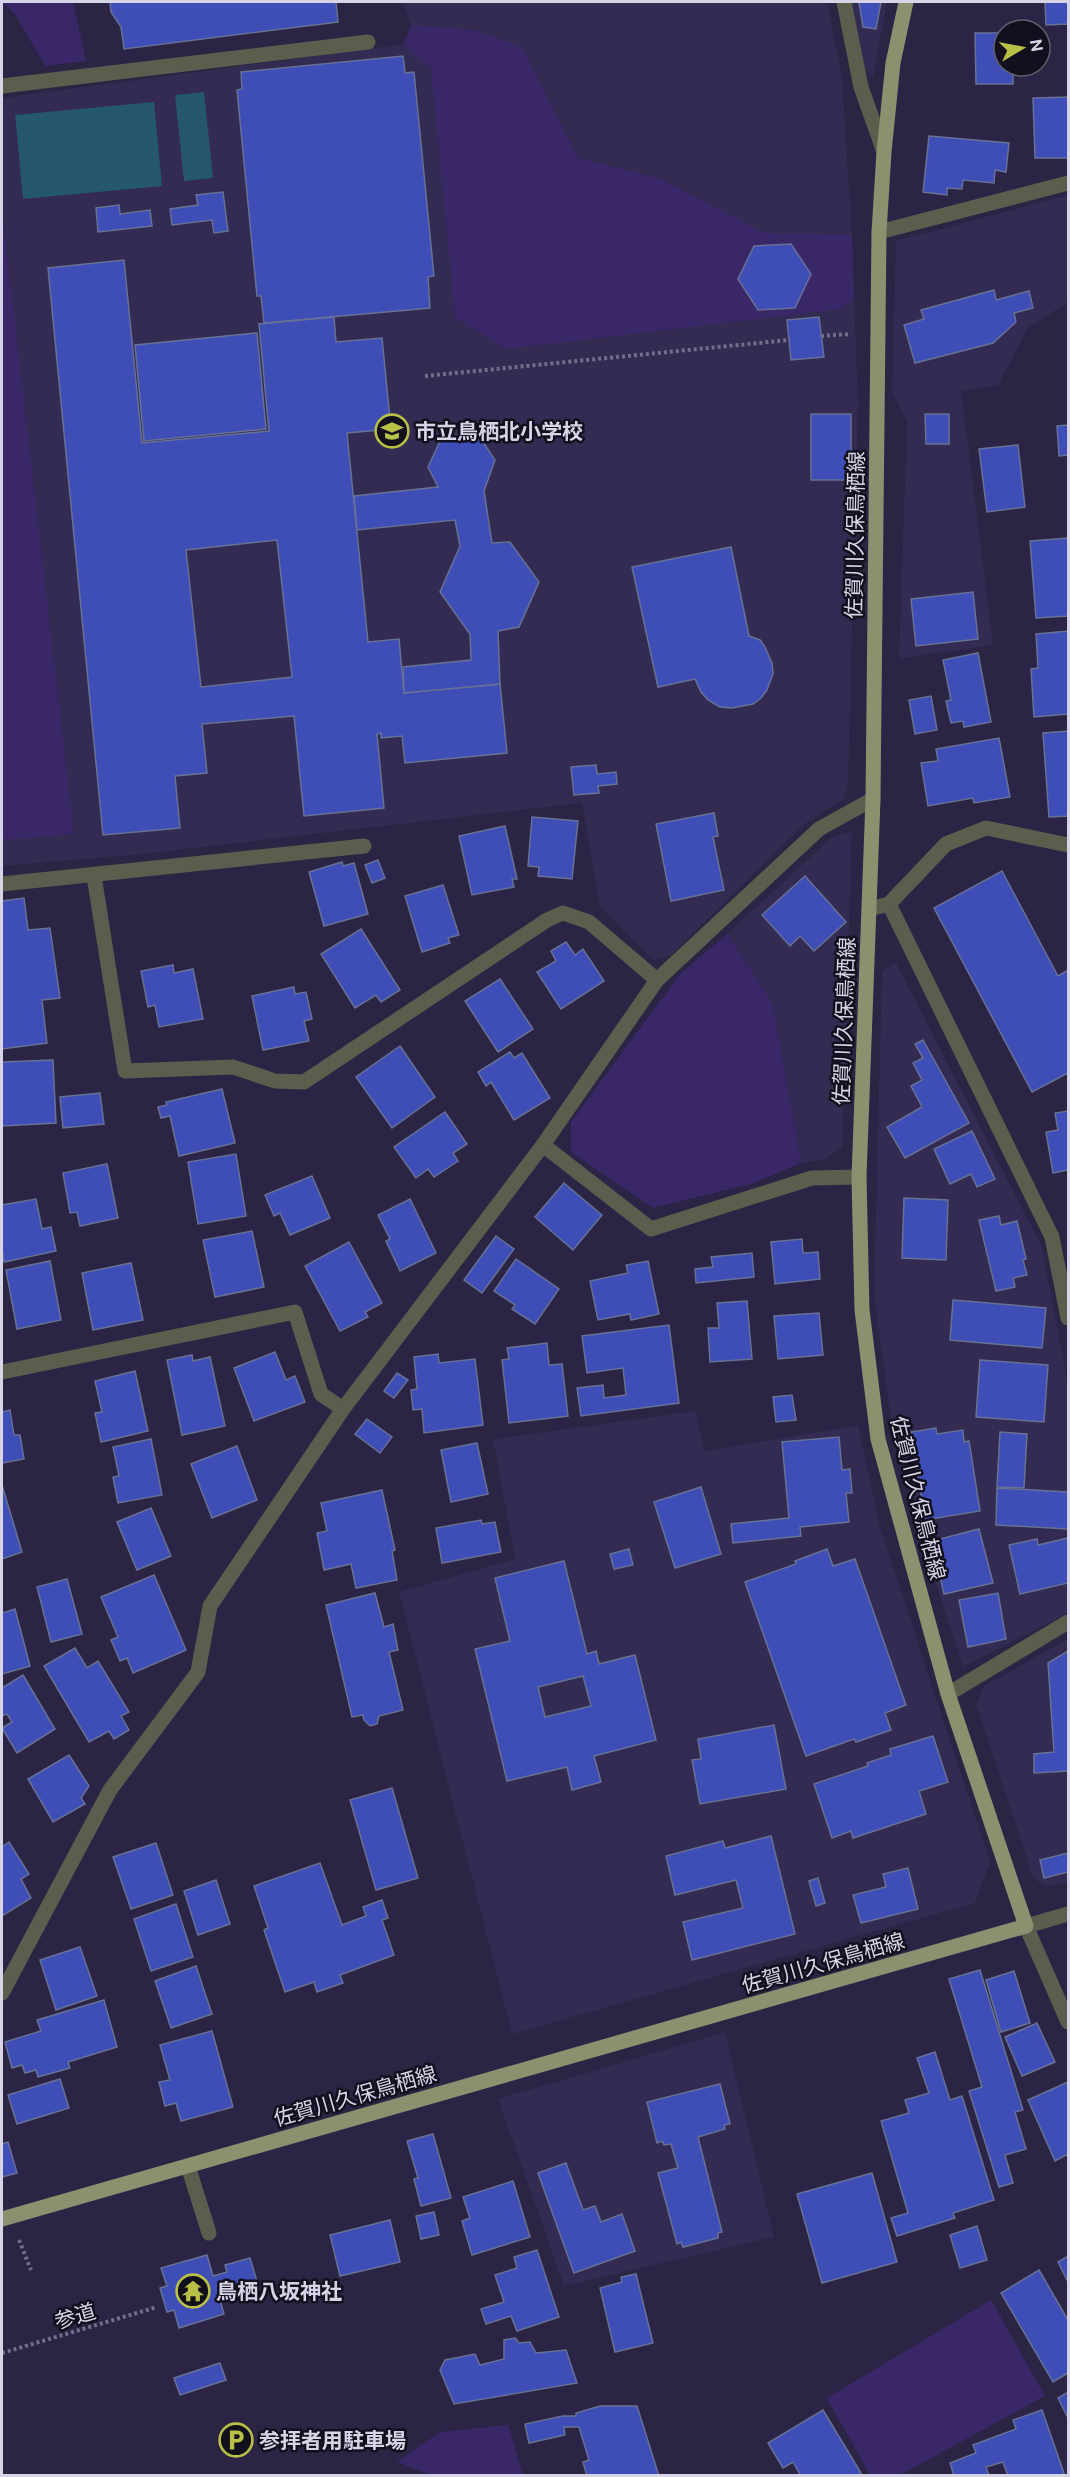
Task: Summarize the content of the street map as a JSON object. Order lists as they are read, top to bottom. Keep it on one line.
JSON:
{"streets":{"main road":["佐賀川久保鳥栖線"],"path":["参道"]},"places":{"school or university":["市立鳥栖北小学校"],"temple":["鳥栖八坂神社"],"parking":["参拝者用駐車場"]},"north":"right"}
